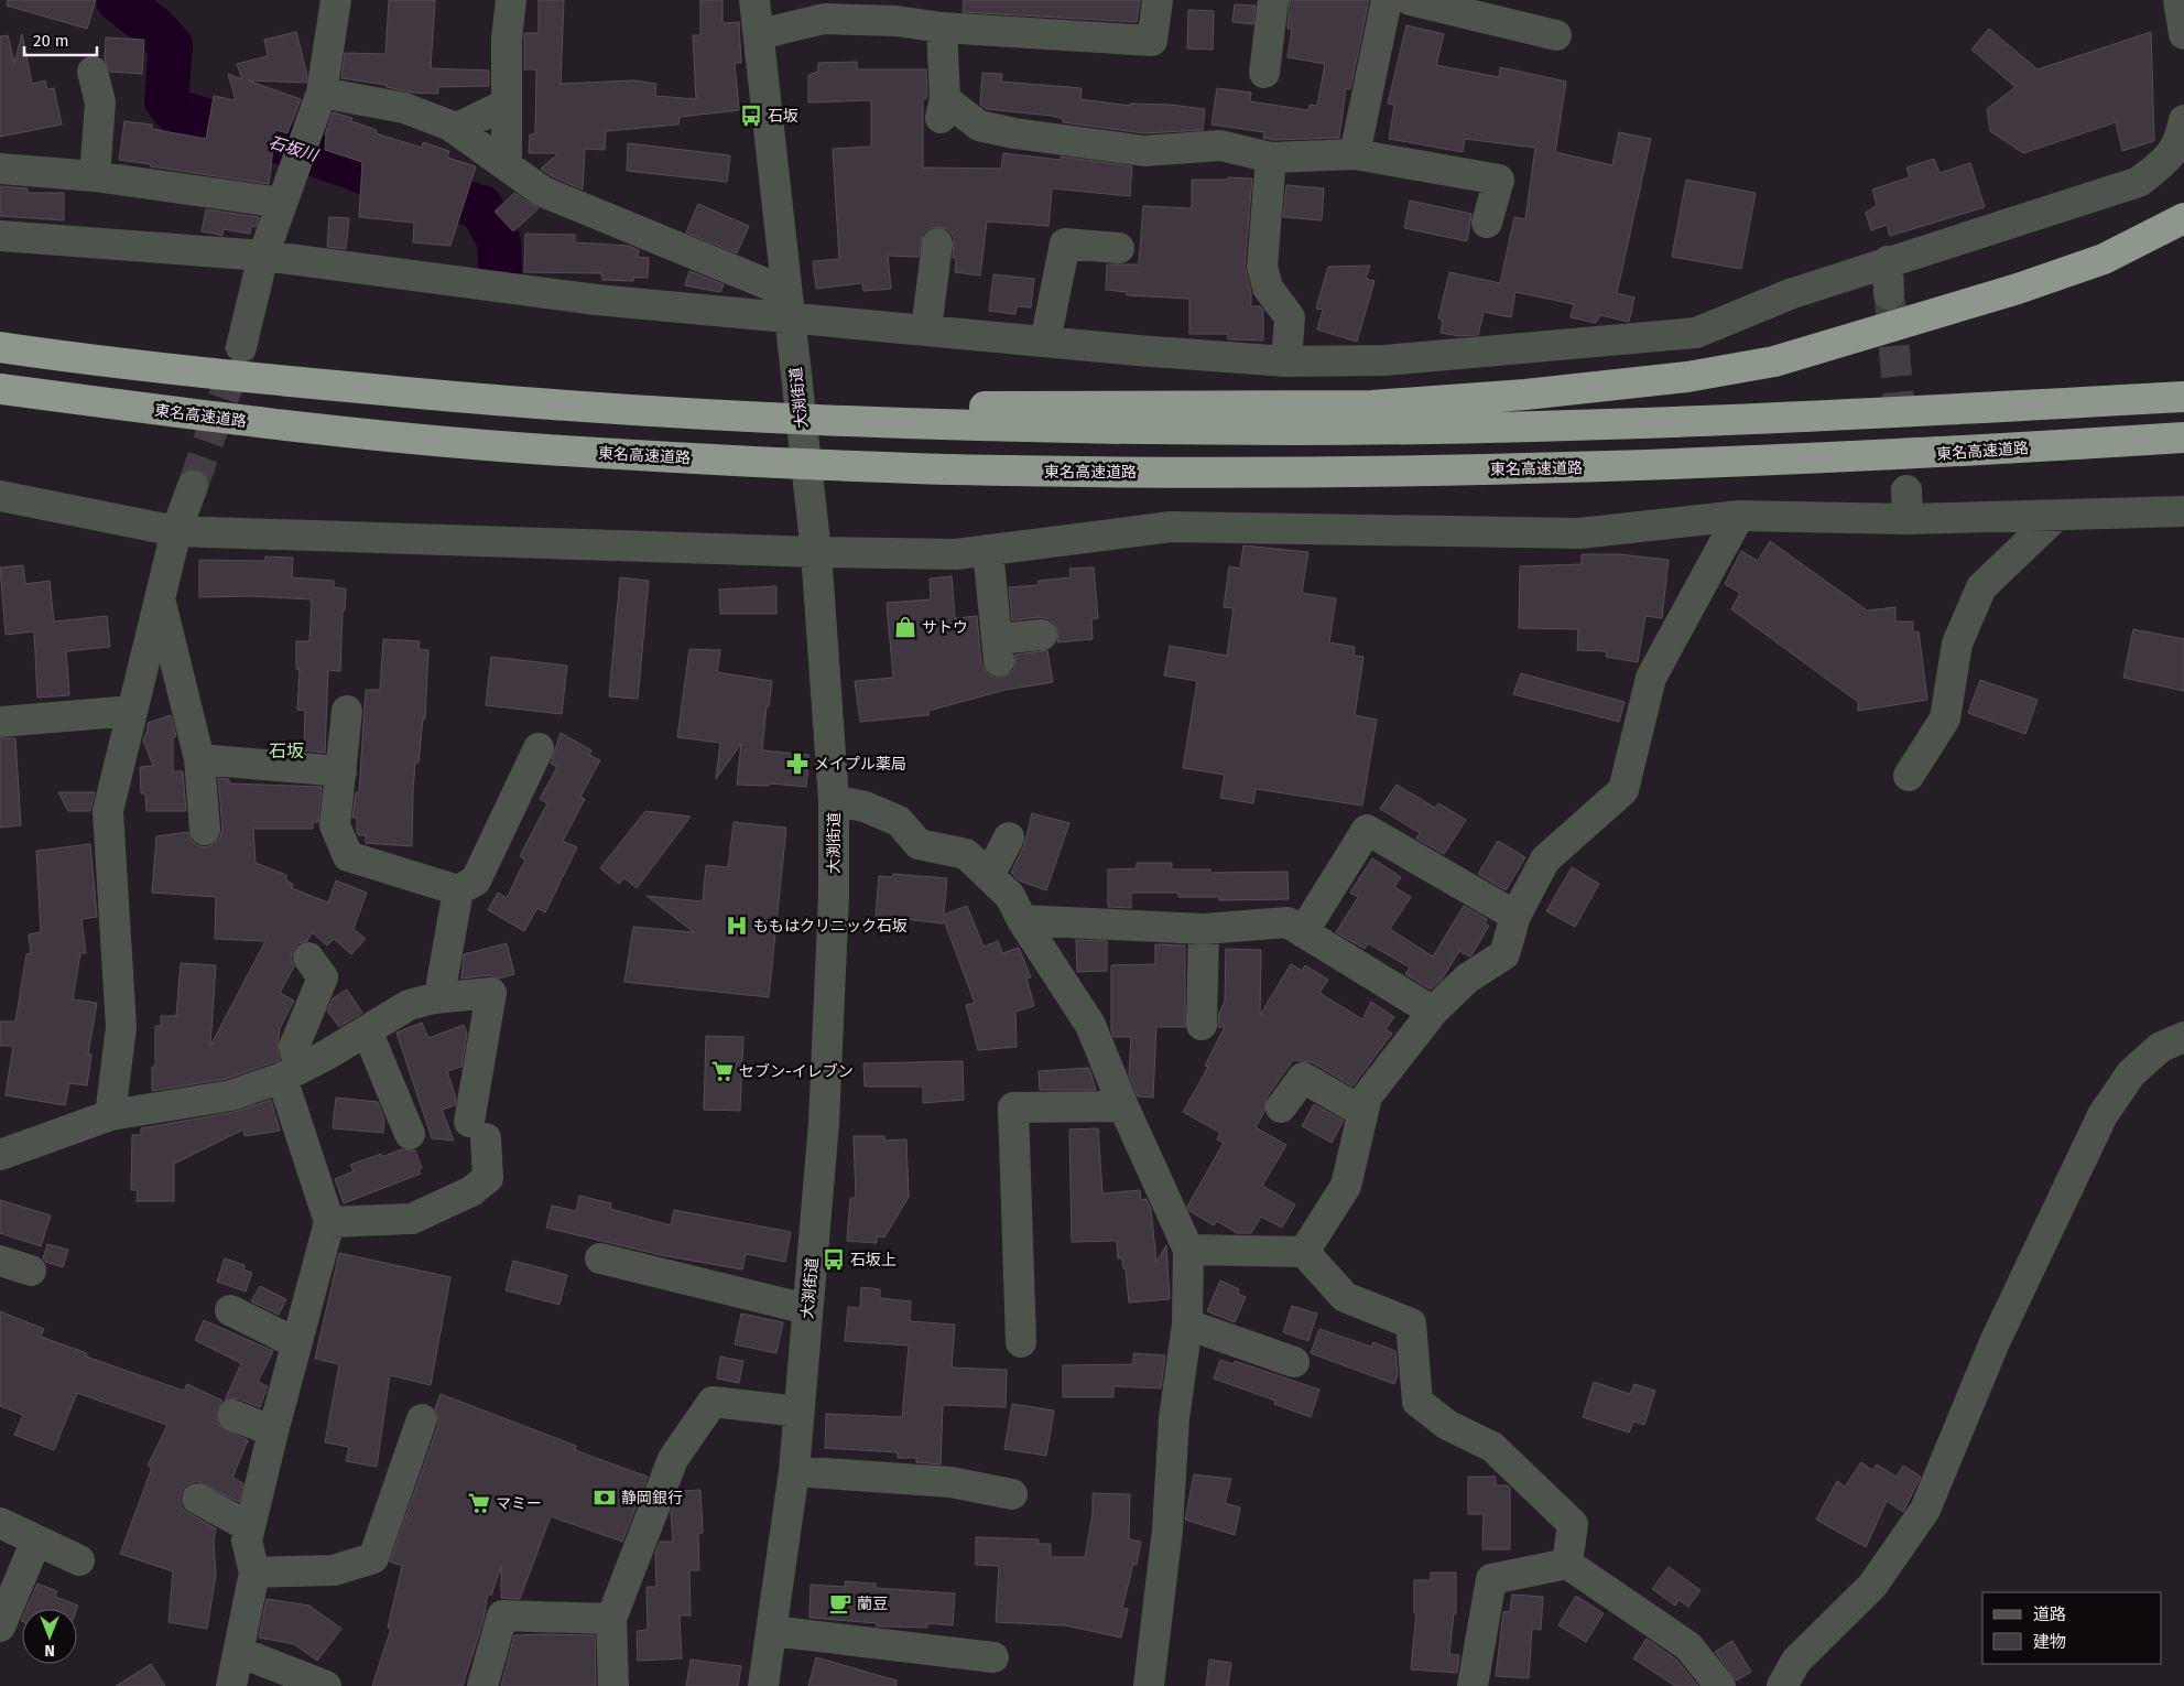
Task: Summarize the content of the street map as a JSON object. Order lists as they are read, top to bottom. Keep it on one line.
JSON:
{"streets":{"highway":["東名高速道路"],"street":["大渕街道"]},"districts":["石坂"],"water":["石坂川"],"places":{"bus stop":["石坂","石坂上"],"shop":["サトウ"],"pharmacy":["メイプル薬局"],"hospital":["ももはクリニック石坂"],"supermarket":["セブン-イレブン","マミー"],"bank":["静岡銀行"],"cafe":["蘭豆"]},"legend":["道路","建物"],"scale_bar":"20 m","north":"bottom"}
